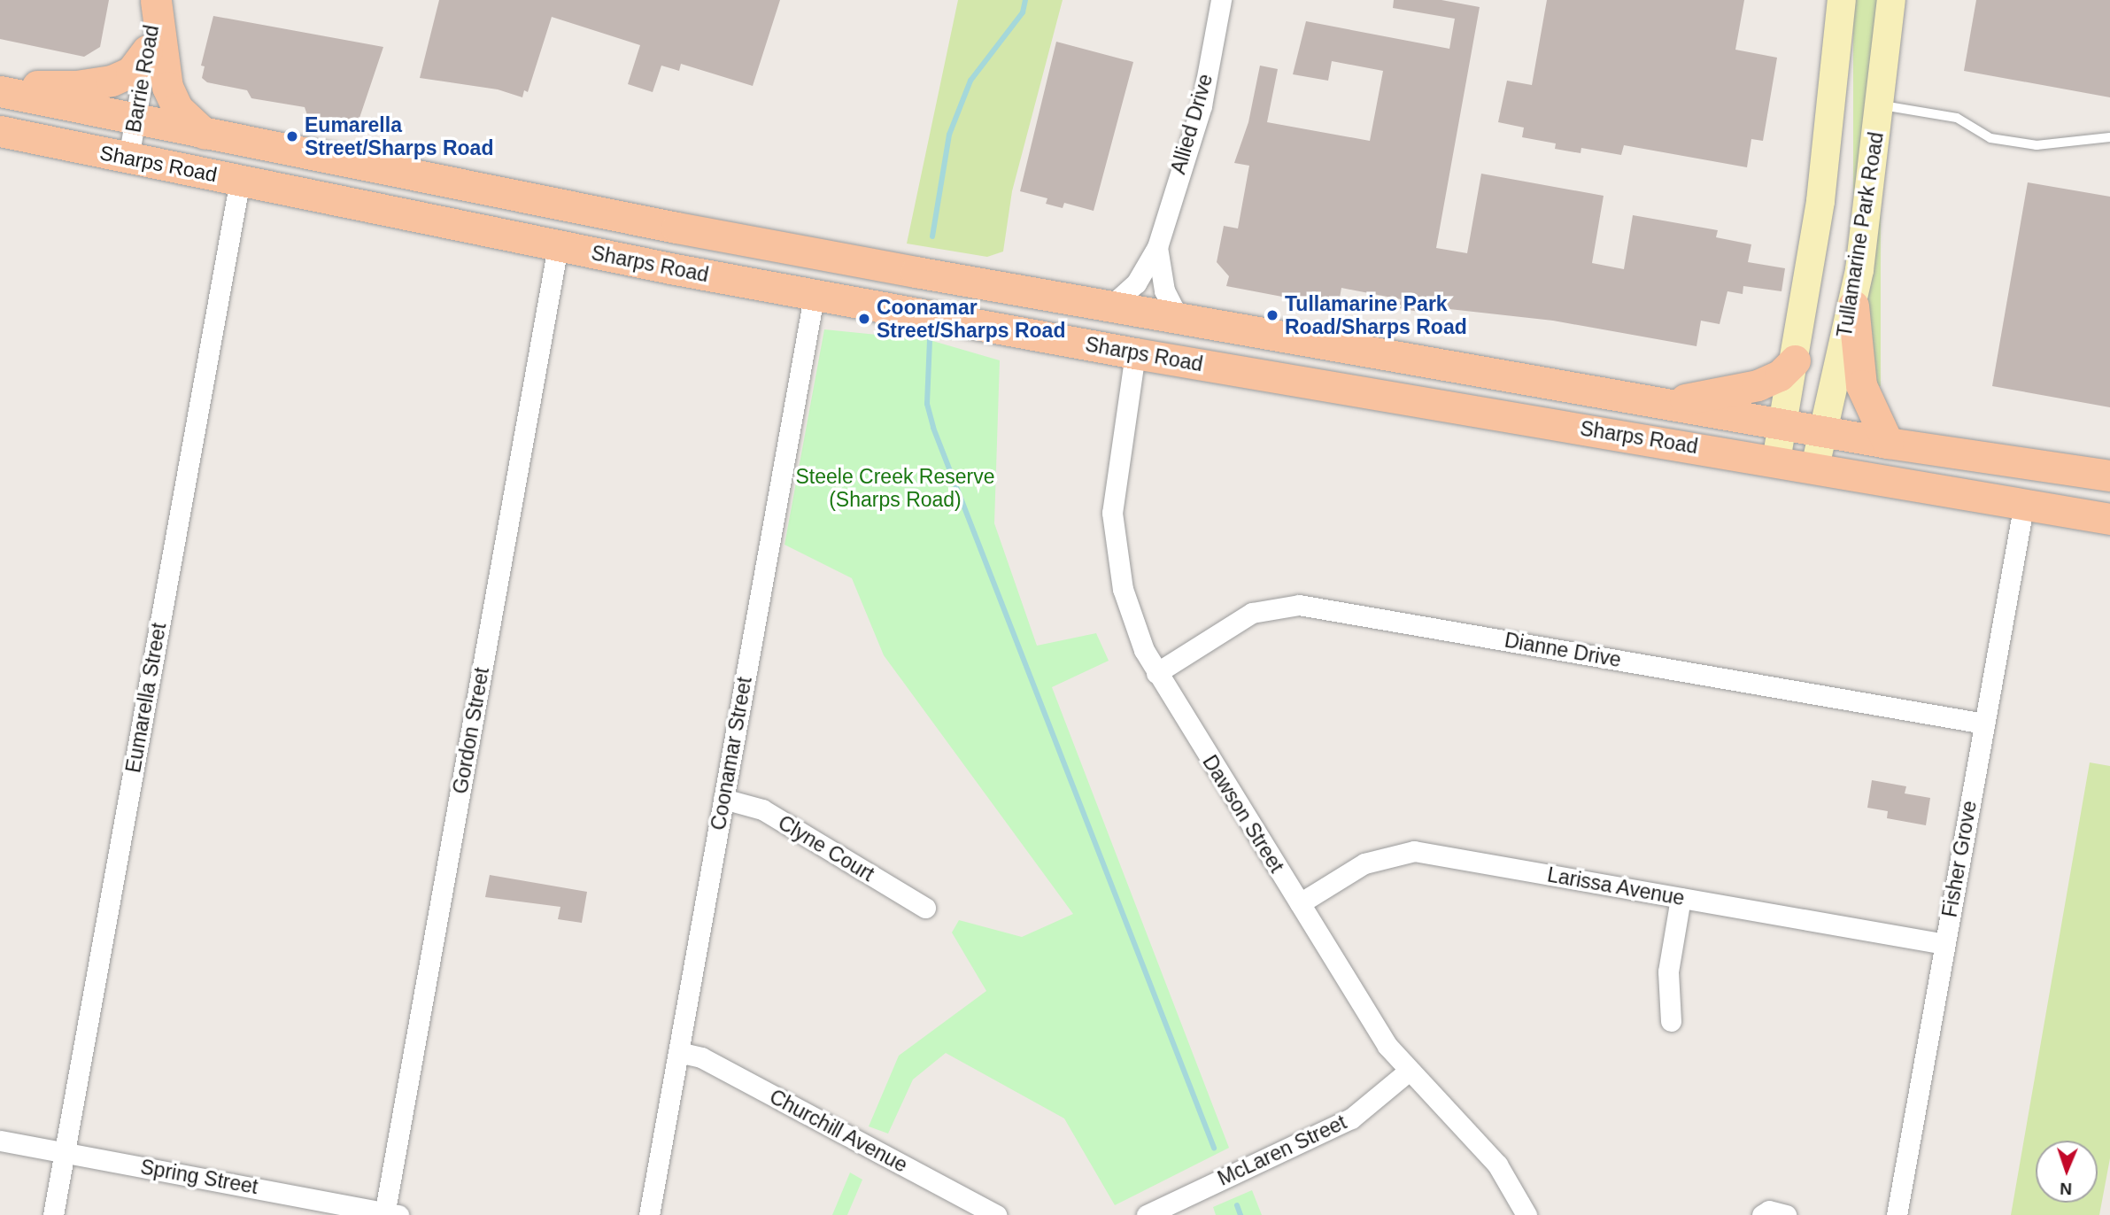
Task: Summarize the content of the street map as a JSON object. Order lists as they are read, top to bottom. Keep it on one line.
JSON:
{"streets":{"main road":["Sharps Road"],"street":["Barrie Road","Allied Drive","Tullamarine Park Road","Dianne Drive","Eumarella Street","Gordon Street","Coonamar Street","Dawson Street","Clyne Court","Fisher Grove","Larissa Avenue","Churchill Avenue","McLaren Street","Spring Street"]},"crossings":[["Barrie Road","Sharps Road"],["Allied Drive","Sharps Road"],["Sharps Road","Tullamarine Park Road"],["Sharps Road","Eumarella Street"],["Sharps Road","Gordon Street"],["Sharps Road","Coonamar Street"],["Sharps Road","Dawson Street"],["Sharps Road","Fisher Grove"],["Dianne Drive","Dawson Street"],["Dianne Drive","Fisher Grove"],["Eumarella Street","Spring Street"],["Gordon Street","Spring Street"],["Coonamar Street","Clyne Court"],["Coonamar Street","Churchill Avenue"],["Dawson Street","Larissa Avenue"],["Dawson Street","McLaren Street"],["Fisher Grove","Larissa Avenue"]],"parks":["Steele Creek Reserve (Sharps Road)"],"places":["Eumarella Street/Sharps Road","Tullamarine Park Road/Sharps Road","Coonamar Street/Sharps Road"],"north":"bottom"}
